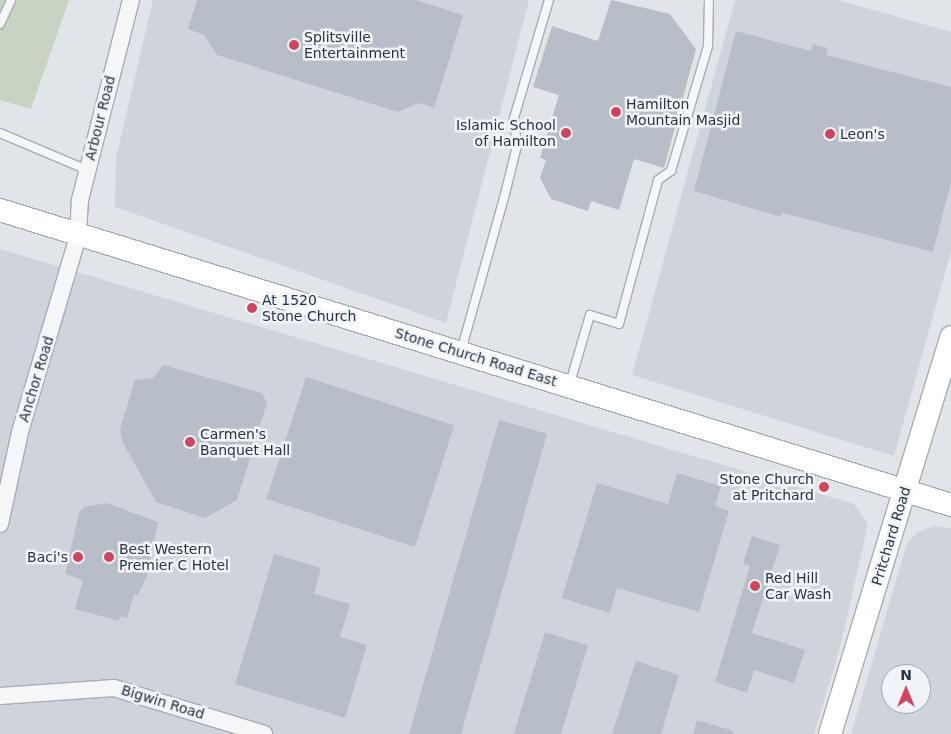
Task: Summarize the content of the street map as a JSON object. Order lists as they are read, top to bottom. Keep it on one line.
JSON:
{"streets":{"main road":["Stone Church Road East","Pritchard Road"],"street":["Arbour Road","Anchor Road","Bigwin Road"]},"crossings":[["Arbour Road","Stone Church Road East"],["Arbour Road","Anchor Road"],["Stone Church Road East","Anchor Road"],["Stone Church Road East","Pritchard Road"]],"places":["Splitsville Entertainment","Hamilton Mountain Masjid","Islamic School of Hamilton","Leon's","At 1520 Stone Church","Carmen's Banquet Hall","Stone Church at Pritchard","Baci's","Best Western Premier C Hotel","Red Hill Car Wash"],"north":"top"}
